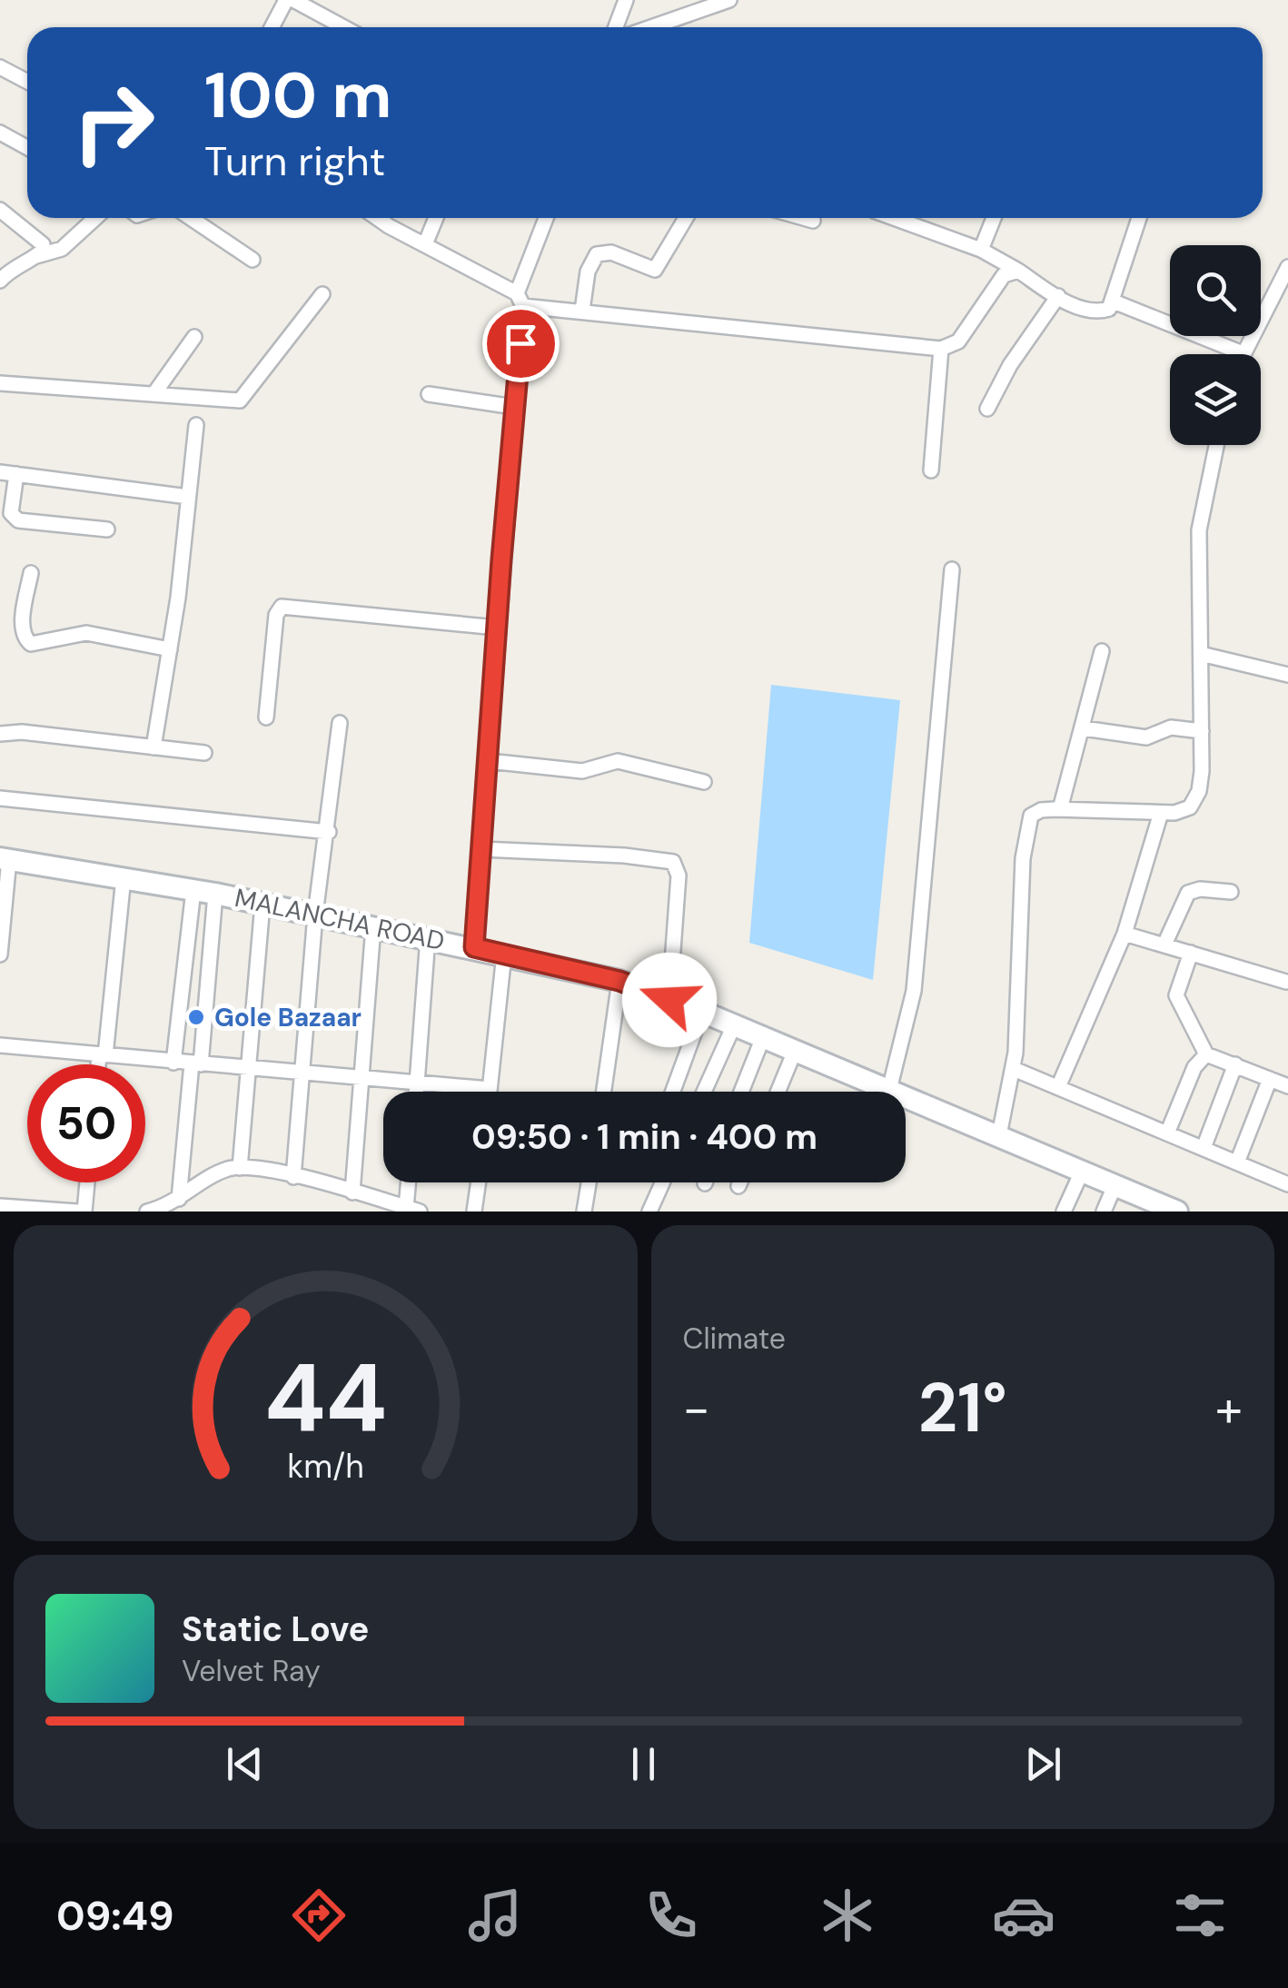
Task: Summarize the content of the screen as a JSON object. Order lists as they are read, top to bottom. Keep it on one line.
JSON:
{"streets":{"main road":["MALANCHA ROAD"]},"places":["Gole Bazaar"],"page":{"turn":["100 m","Turn right"],"limit":"50","trip":"09:50 · 1 min · 400 m","tile":"Climate","heat":["−","21°","+"],"song":["Static Love","Velvet Ray"],"tabs":"09:49","gauge":["44","km/h"]}}
